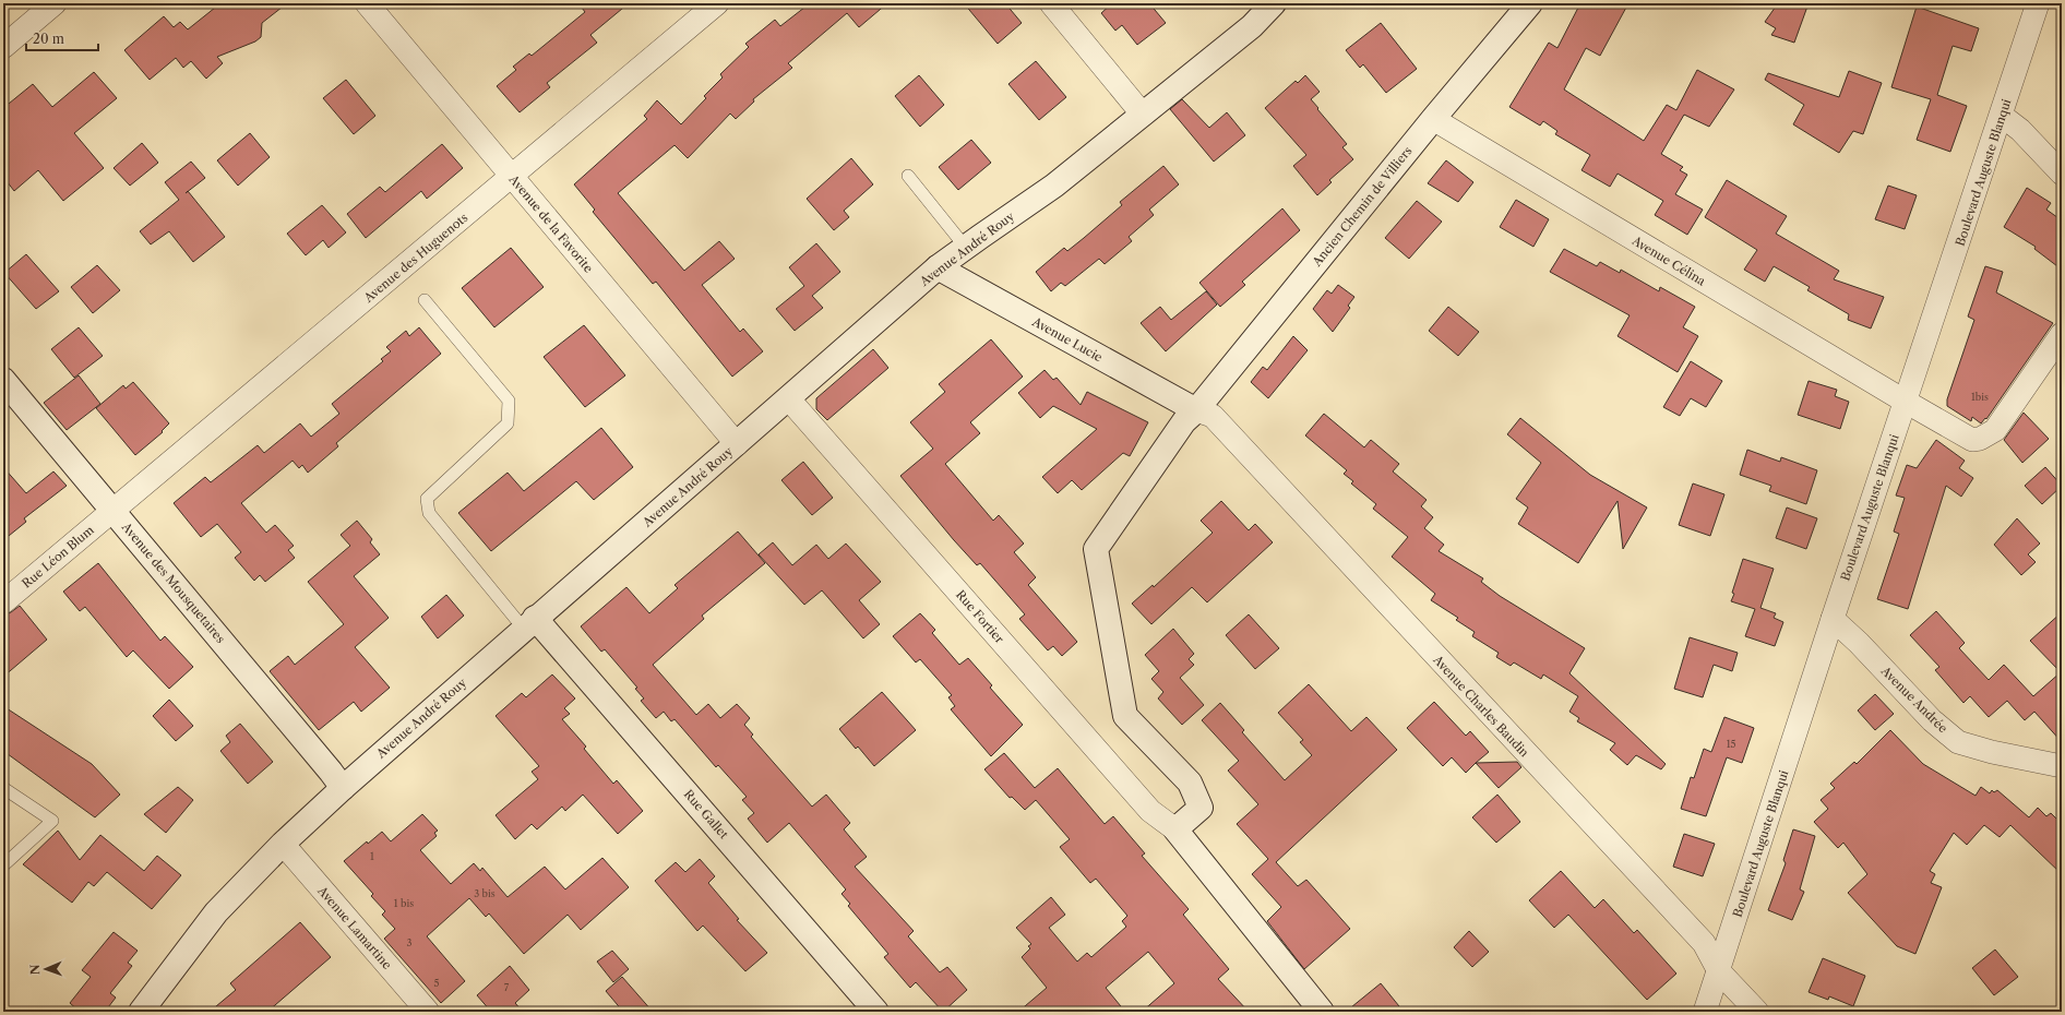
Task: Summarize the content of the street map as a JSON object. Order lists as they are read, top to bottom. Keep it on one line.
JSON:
{"streets":{"street":["Boulevard Auguste Blanqui","Ancien Chemin de Villiers","Avenue de la Favorite","Avenue André Rouy","Avenue des Huguenots","Avenue Célina","Avenue Lucie","Rue Léon Blum","Avenue des Mousquetaires","Rue Fortier","Avenue Andrée","Avenue Charles Baudin","Rue Gallet","Avenue Lamartine"]},"crossings":[["Boulevard Auguste Blanqui","Avenue Célina"],["Boulevard Auguste Blanqui","Avenue Andrée"],["Boulevard Auguste Blanqui","Avenue Charles Baudin"],["Ancien Chemin de Villiers","Avenue Célina"],["Ancien Chemin de Villiers","Avenue Lucie"],["Ancien Chemin de Villiers","Rue Fortier"],["Ancien Chemin de Villiers","Avenue Charles Baudin"],["Avenue de la Favorite","Avenue André Rouy"],["Avenue de la Favorite","Avenue des Huguenots"],["Avenue André Rouy","Avenue Lucie"],["Avenue André Rouy","Avenue des Mousquetaires"],["Avenue André Rouy","Rue Fortier"],["Avenue André Rouy","Rue Gallet"],["Avenue André Rouy","Avenue Lamartine"],["Avenue des Huguenots","Rue Léon Blum"],["Avenue des Huguenots","Avenue des Mousquetaires"],["Avenue Lucie","Avenue Charles Baudin"],["Rue Léon Blum","Avenue des Mousquetaires"]],"house_numbers":["1bis","15","1","3 bis","1 bis","3","5","7"],"scale_bar":"20 m","north":"left"}
